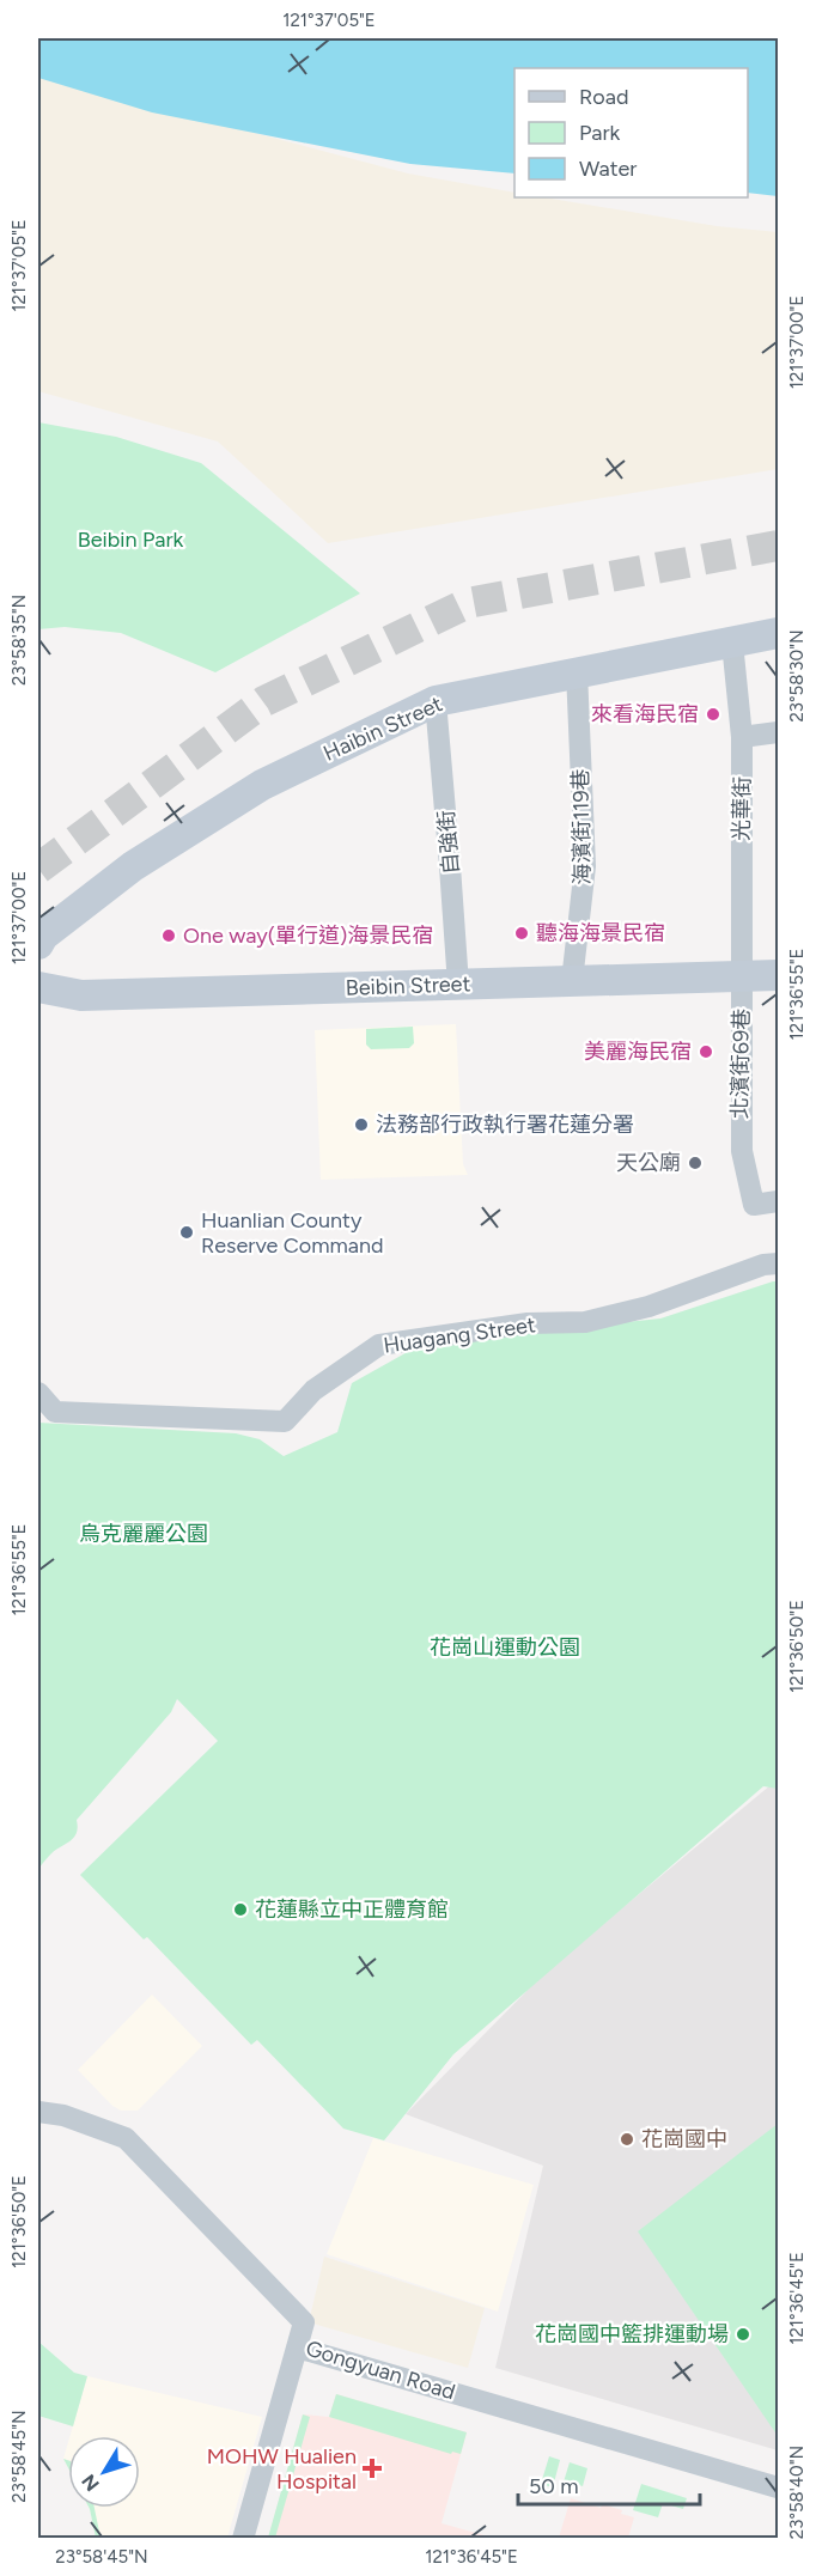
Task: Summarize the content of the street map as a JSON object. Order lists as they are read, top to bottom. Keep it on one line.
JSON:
{"streets":{"main road":["Haibin Street","Beibin Street"],"street":["光華街","海濱街119巷","自強街","北濱街69巷","Huagang Street","Gongyuan Road"]},"crossings":[["Haibin Street","光華街"],["Haibin Street","海濱街119巷"],["Haibin Street","自強街"],["光華街","Beibin Street"],["光華街","北濱街69巷"],["海濱街119巷","Beibin Street"],["自強街","Beibin Street"],["Beibin Street","北濱街69巷"]],"parks":["Beibin Park","烏克麗麗公園","花崗山運動公園"],"places":{"other":["來看海民宿","聽海海景民宿","One way(單行道)海景民宿","美麗海民宿","法務部行政執行署花蓮分署","天公廟","Huanlian County Reserve Command","花蓮縣立中正體育館","花崗國中","花崗國中籃排運動場"],"health":["MOHW Hualien Hospital"]},"legend":["Road","Park","Water"],"scale_bar":"50 m","north":"bottom left","coordinates":["121°37'05\"E","121°37'00\"E","23°58'35\"N","23°58'30\"N","121°36'55\"E","121°36'50\"E","121°36'45\"E","23°58'45\"N","23°58'40\"N"]}
